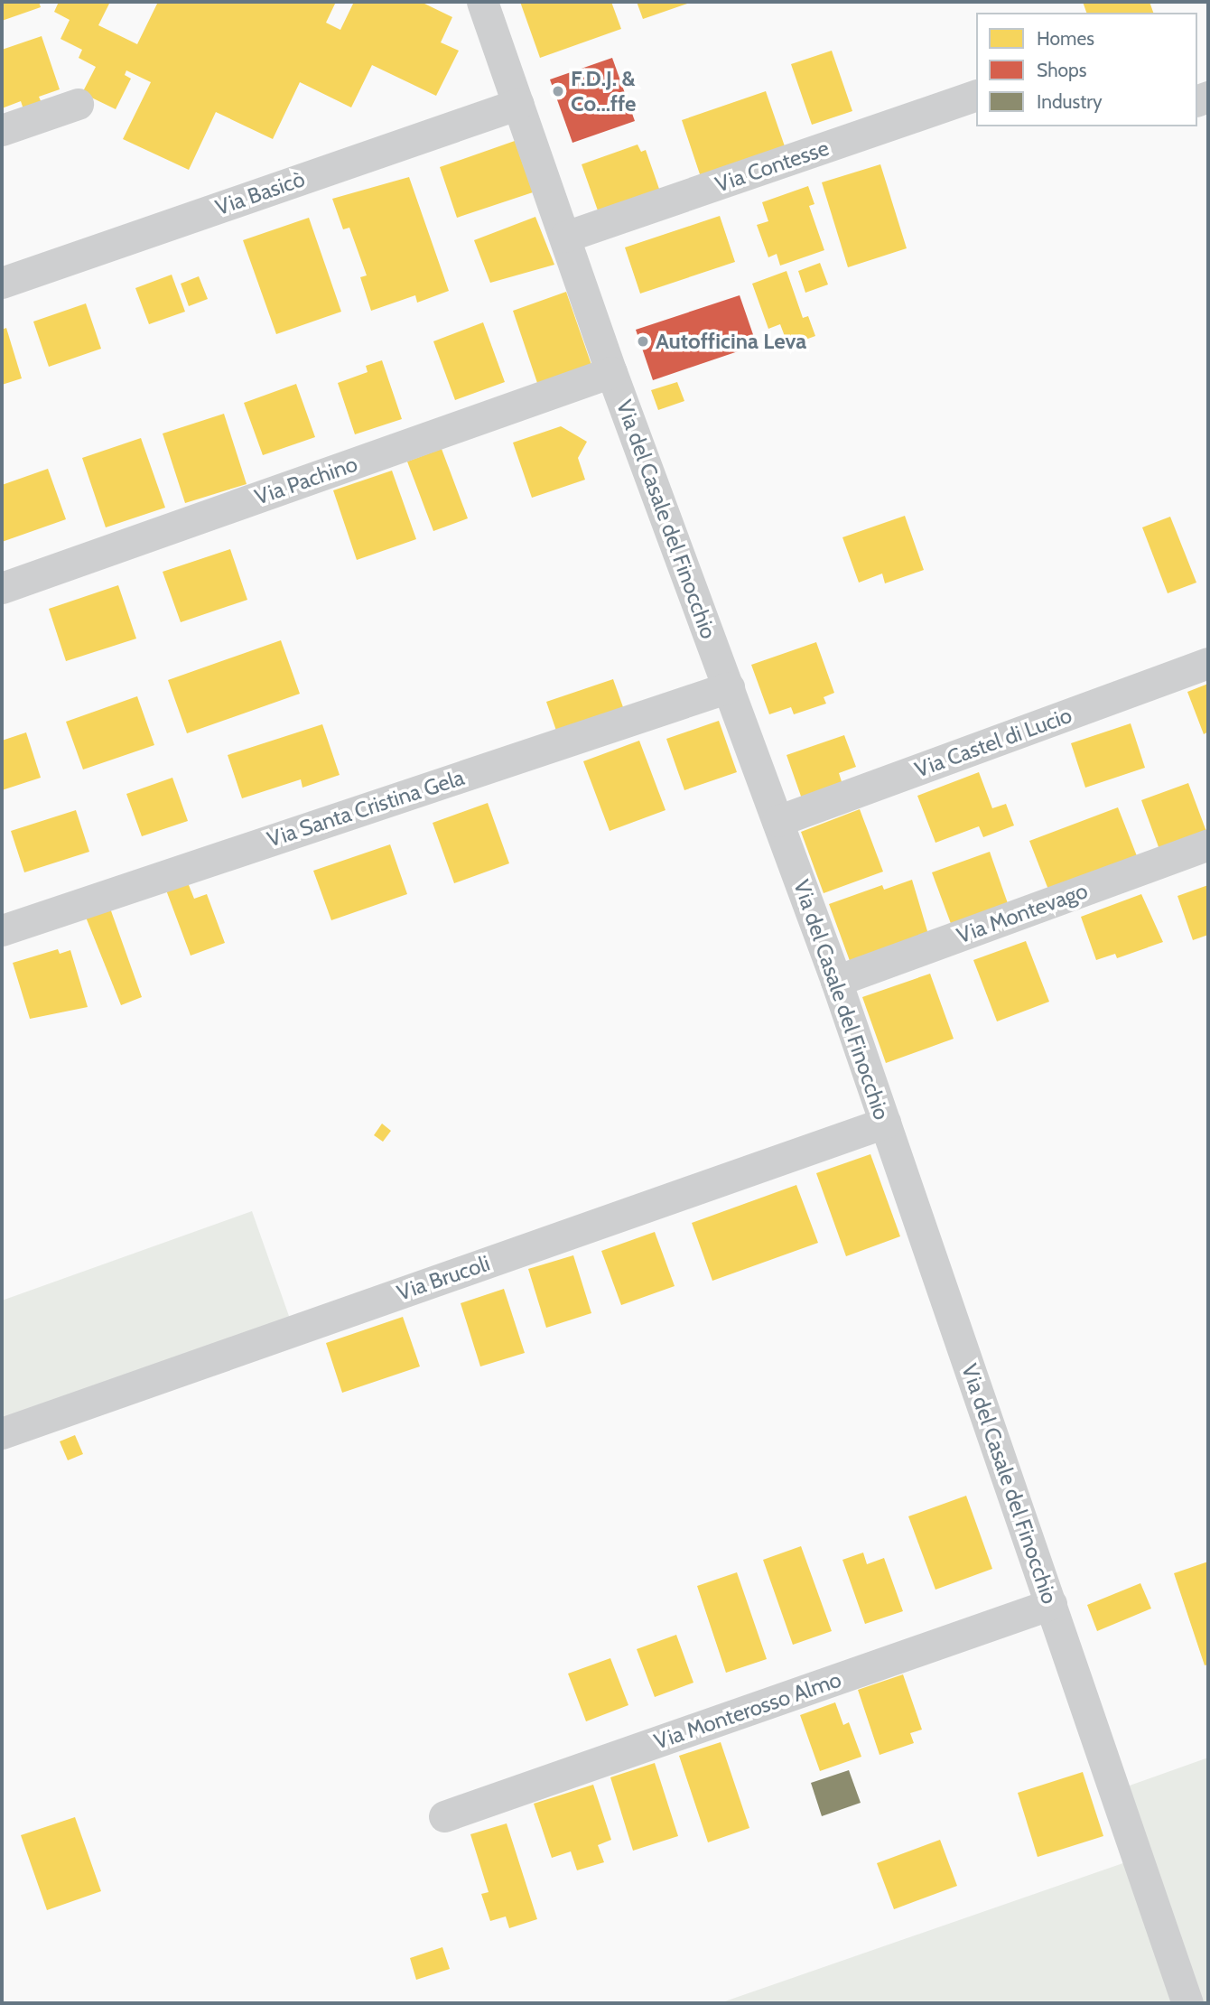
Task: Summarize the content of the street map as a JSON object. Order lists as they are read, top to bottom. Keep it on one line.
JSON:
{"streets":{"street":["Via Contesse","Via Basicò","Via Pachino","Via del Casale del Finocchio","Via Castel di Lucio","Via Santa Cristina Gela","Via Montevago","Via Brucoli","Via Monterosso Almo"]},"crossings":[["Via Contesse","Via del Casale del Finocchio"],["Via Basicò","Via del Casale del Finocchio"],["Via Pachino","Via del Casale del Finocchio"],["Via del Casale del Finocchio","Via Castel di Lucio"],["Via del Casale del Finocchio","Via Santa Cristina Gela"],["Via del Casale del Finocchio","Via Montevago"],["Via del Casale del Finocchio","Via Brucoli"],["Via del Casale del Finocchio","Via Monterosso Almo"]],"places":["F.D.J. & Co...ffe","Autofficina Leva"],"legend":["Homes","Shops","Industry"]}
